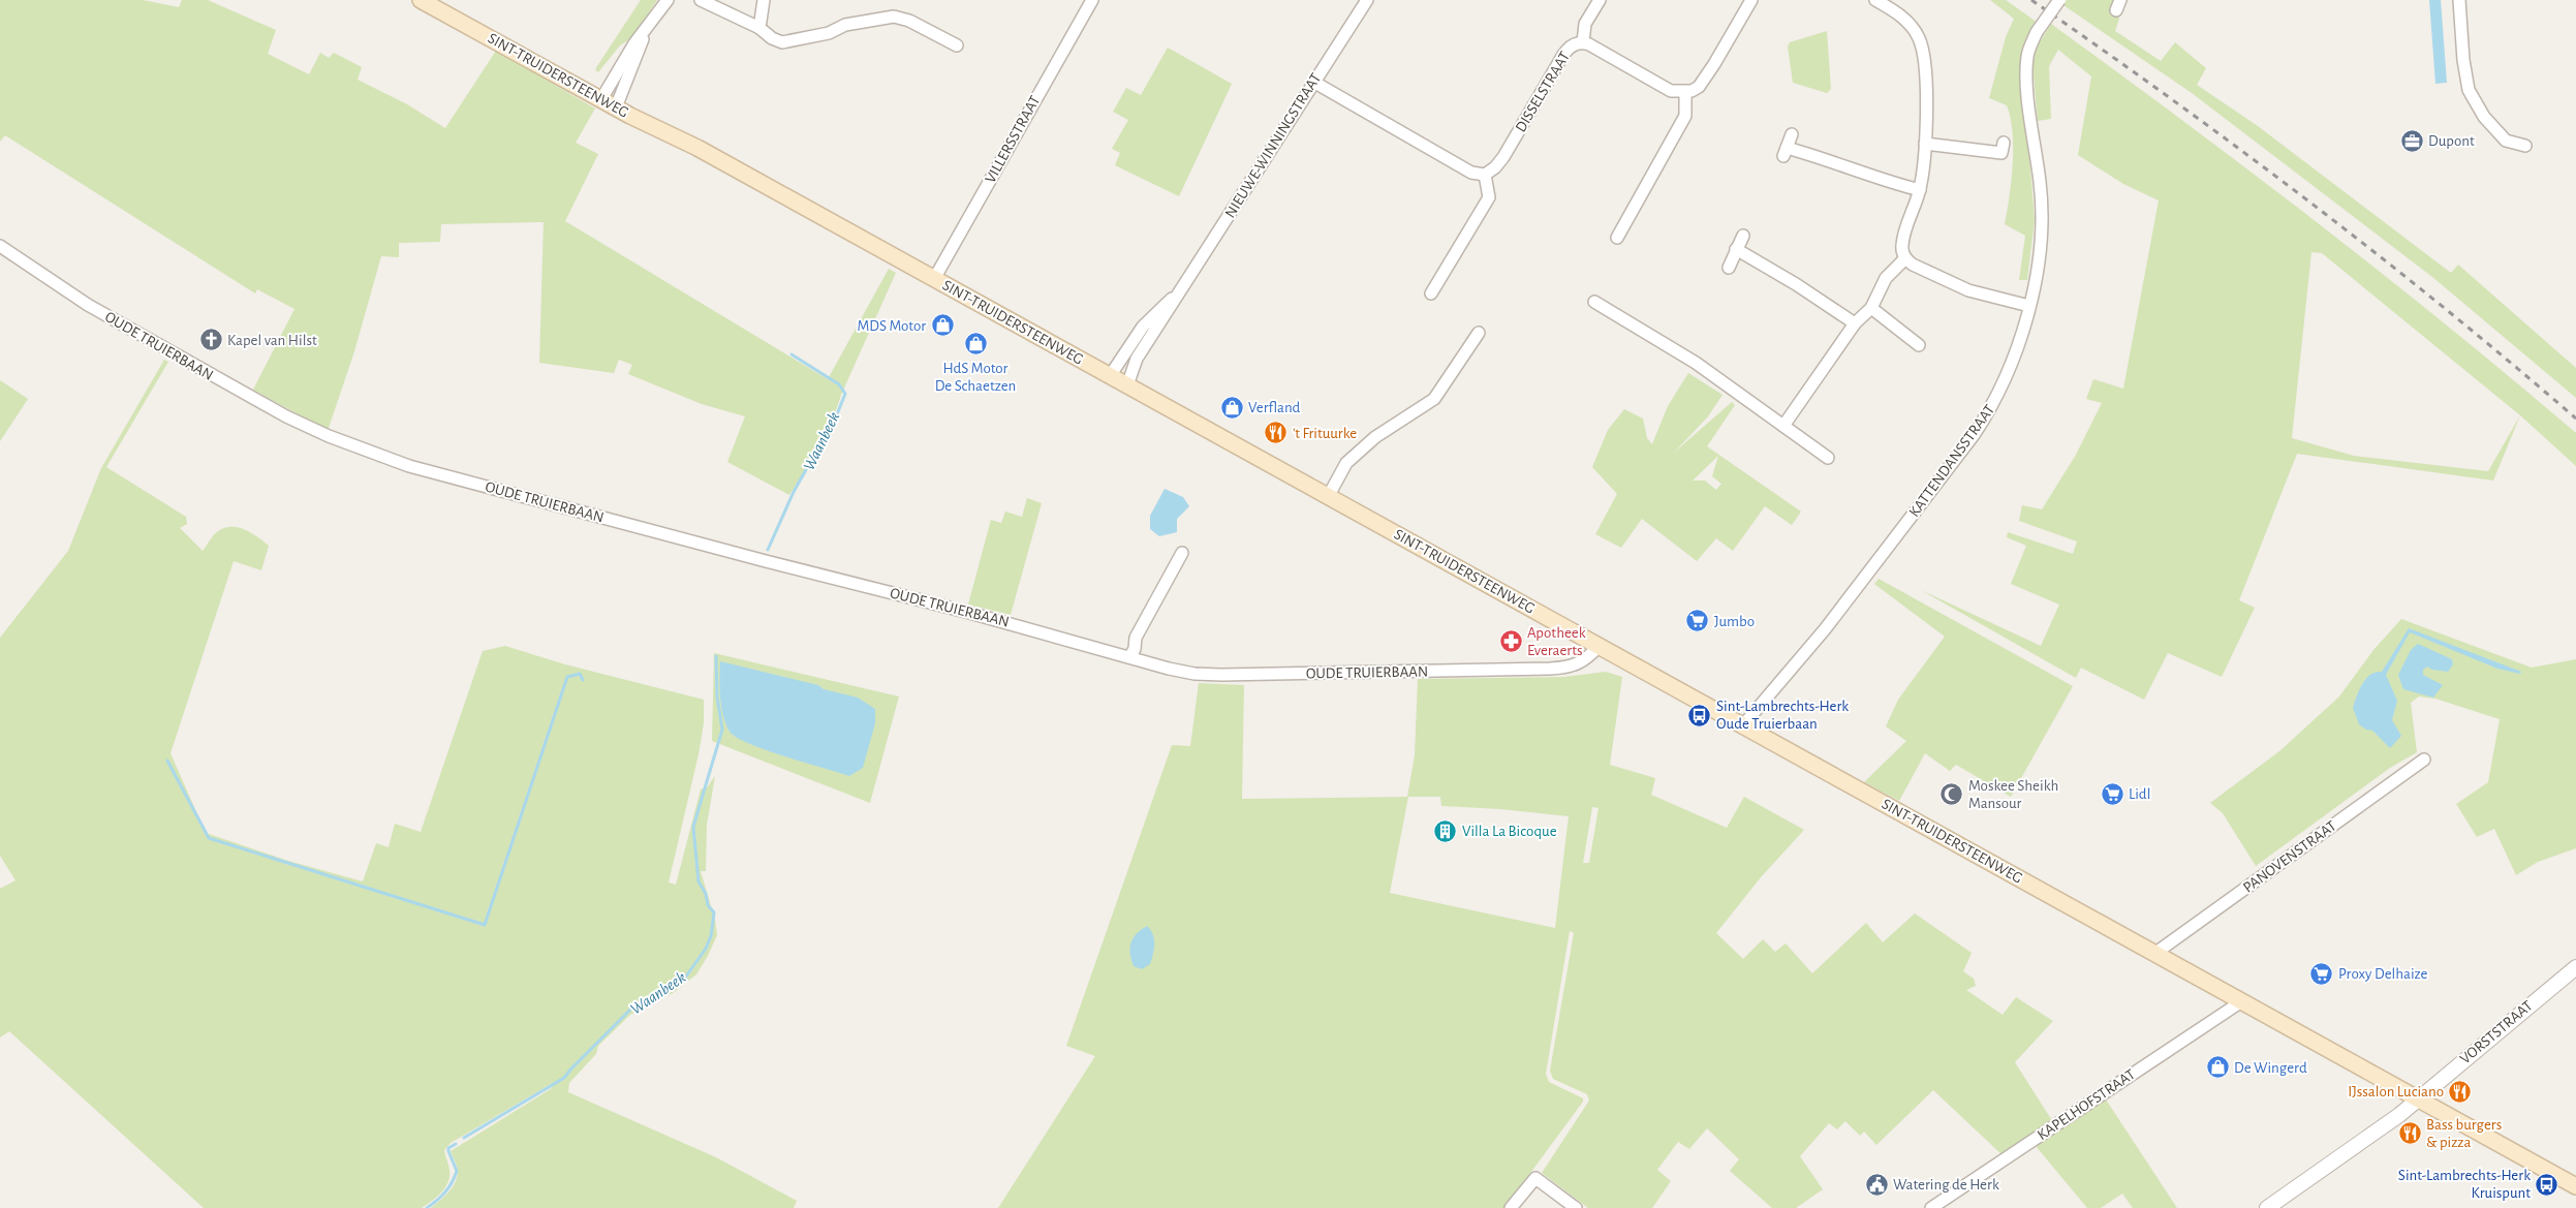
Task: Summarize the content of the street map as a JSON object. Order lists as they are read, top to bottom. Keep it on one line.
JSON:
{"streets":{"main road":["SINT-TRUIDERSTEENWEG"],"street":["DISSELSTRAAT","VILLERSSTRAAT","NIEUWE-WINNINGSTRAAT","OUDE TRUIERBAAN","KATTENDANSSTRAAT","PANOVENSTRAAT","VORSTSTRAAT","KAPELHOFSTRAAT"]},"crossings":[["SINT-TRUIDERSTEENWEG","VILLERSSTRAAT"],["SINT-TRUIDERSTEENWEG","NIEUWE-WINNINGSTRAAT"],["SINT-TRUIDERSTEENWEG","OUDE TRUIERBAAN"],["SINT-TRUIDERSTEENWEG","KATTENDANSSTRAAT"],["SINT-TRUIDERSTEENWEG","PANOVENSTRAAT"],["SINT-TRUIDERSTEENWEG","VORSTSTRAAT"],["SINT-TRUIDERSTEENWEG","KAPELHOFSTRAAT"]],"water":["Waanbeek"],"places":{"office":["Dupont"],"shop":["MDS Motor","HdS Motor De Schaetzen","Verfland","De Wingerd"],"church":["Kapel van Hilst"],"restaurant":["'t Frituurke","IJssalon Luciano","Bass burgers & pizza"],"supermarket":["Jumbo","Lidl","Proxy Delhaize"],"pharmacy":["Apotheek Everaerts"],"bus stop":["Sint-Lambrechts-Herk Oude Truierbaan","Sint-Lambrechts-Herk Kruispunt"],"mosque":["Moskee Sheikh Mansour"],"building":["Villa La Bicoque"],"public building":["Watering de Herk"]}}
